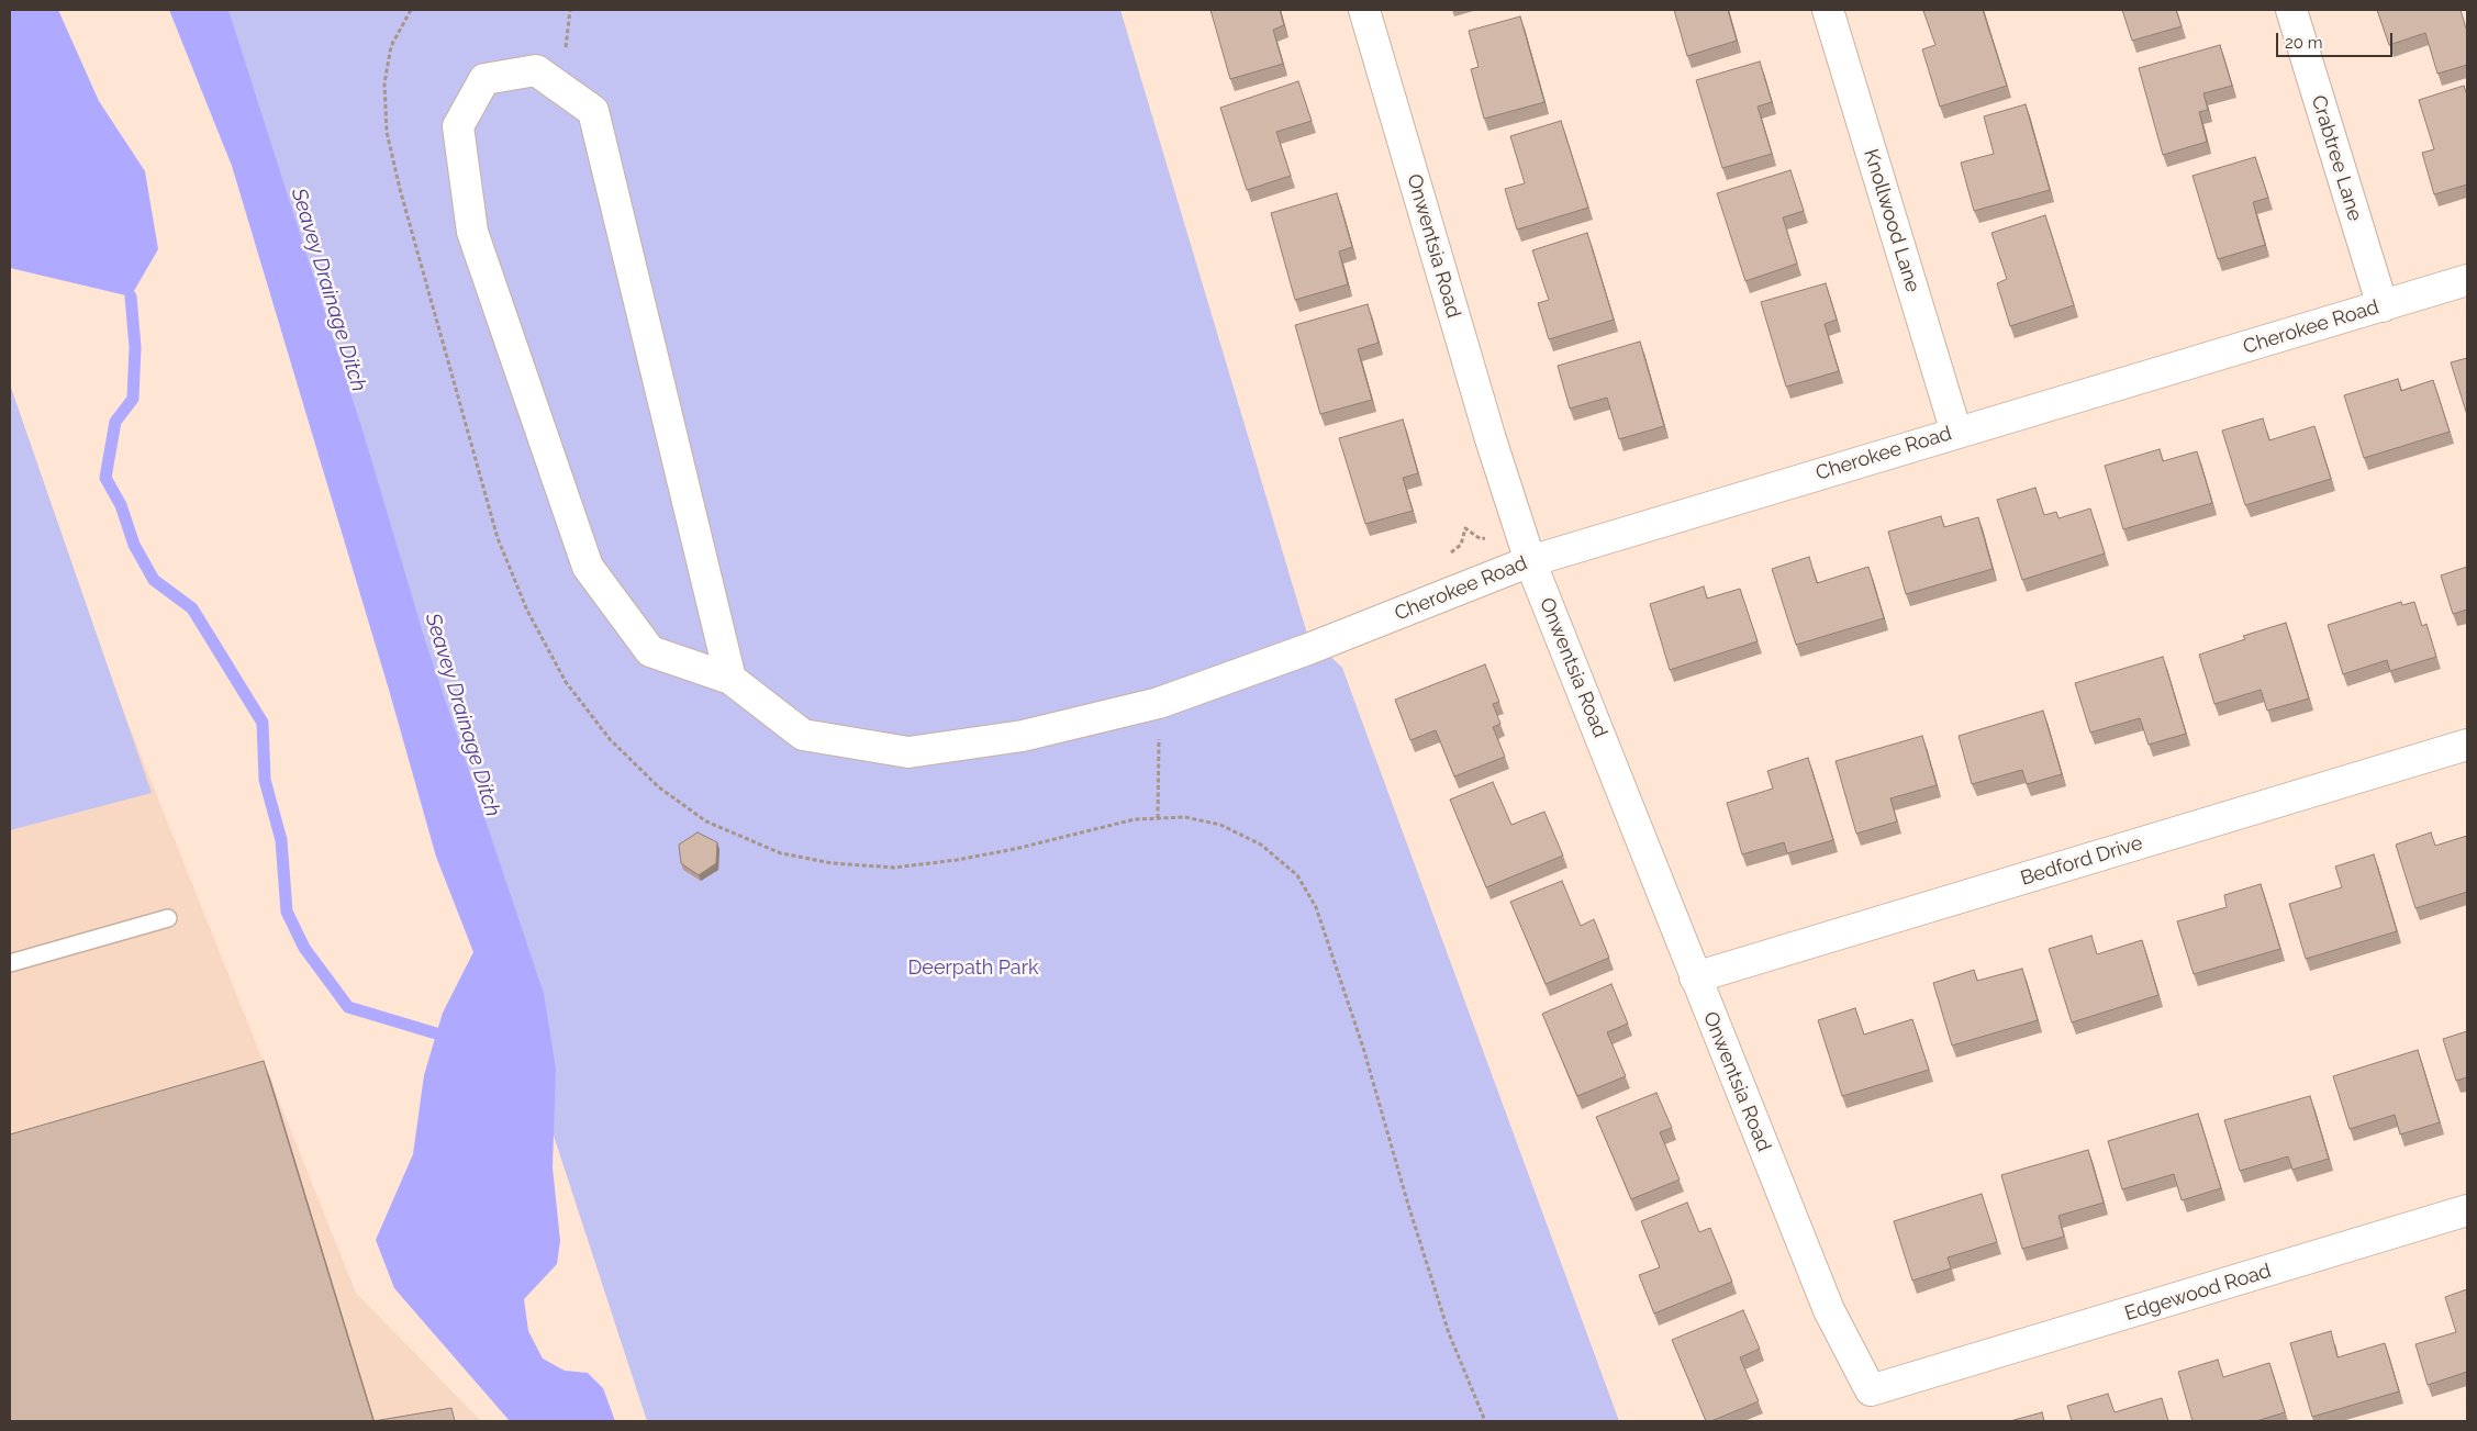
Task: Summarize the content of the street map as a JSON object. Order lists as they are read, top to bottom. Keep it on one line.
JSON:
{"streets":{"street":["Crabtree Lane","Knollwood Lane","Onwentsia Road","Cherokee Road","Bedford Drive","Edgewood Road"]},"crossings":[["Crabtree Lane","Cherokee Road"],["Knollwood Lane","Cherokee Road"],["Onwentsia Road","Cherokee Road"],["Onwentsia Road","Bedford Drive"],["Onwentsia Road","Edgewood Road"]],"water":["Seavey Drainage Ditch"],"parks":["Deerpath Park"],"scale_bar":"20 m"}
